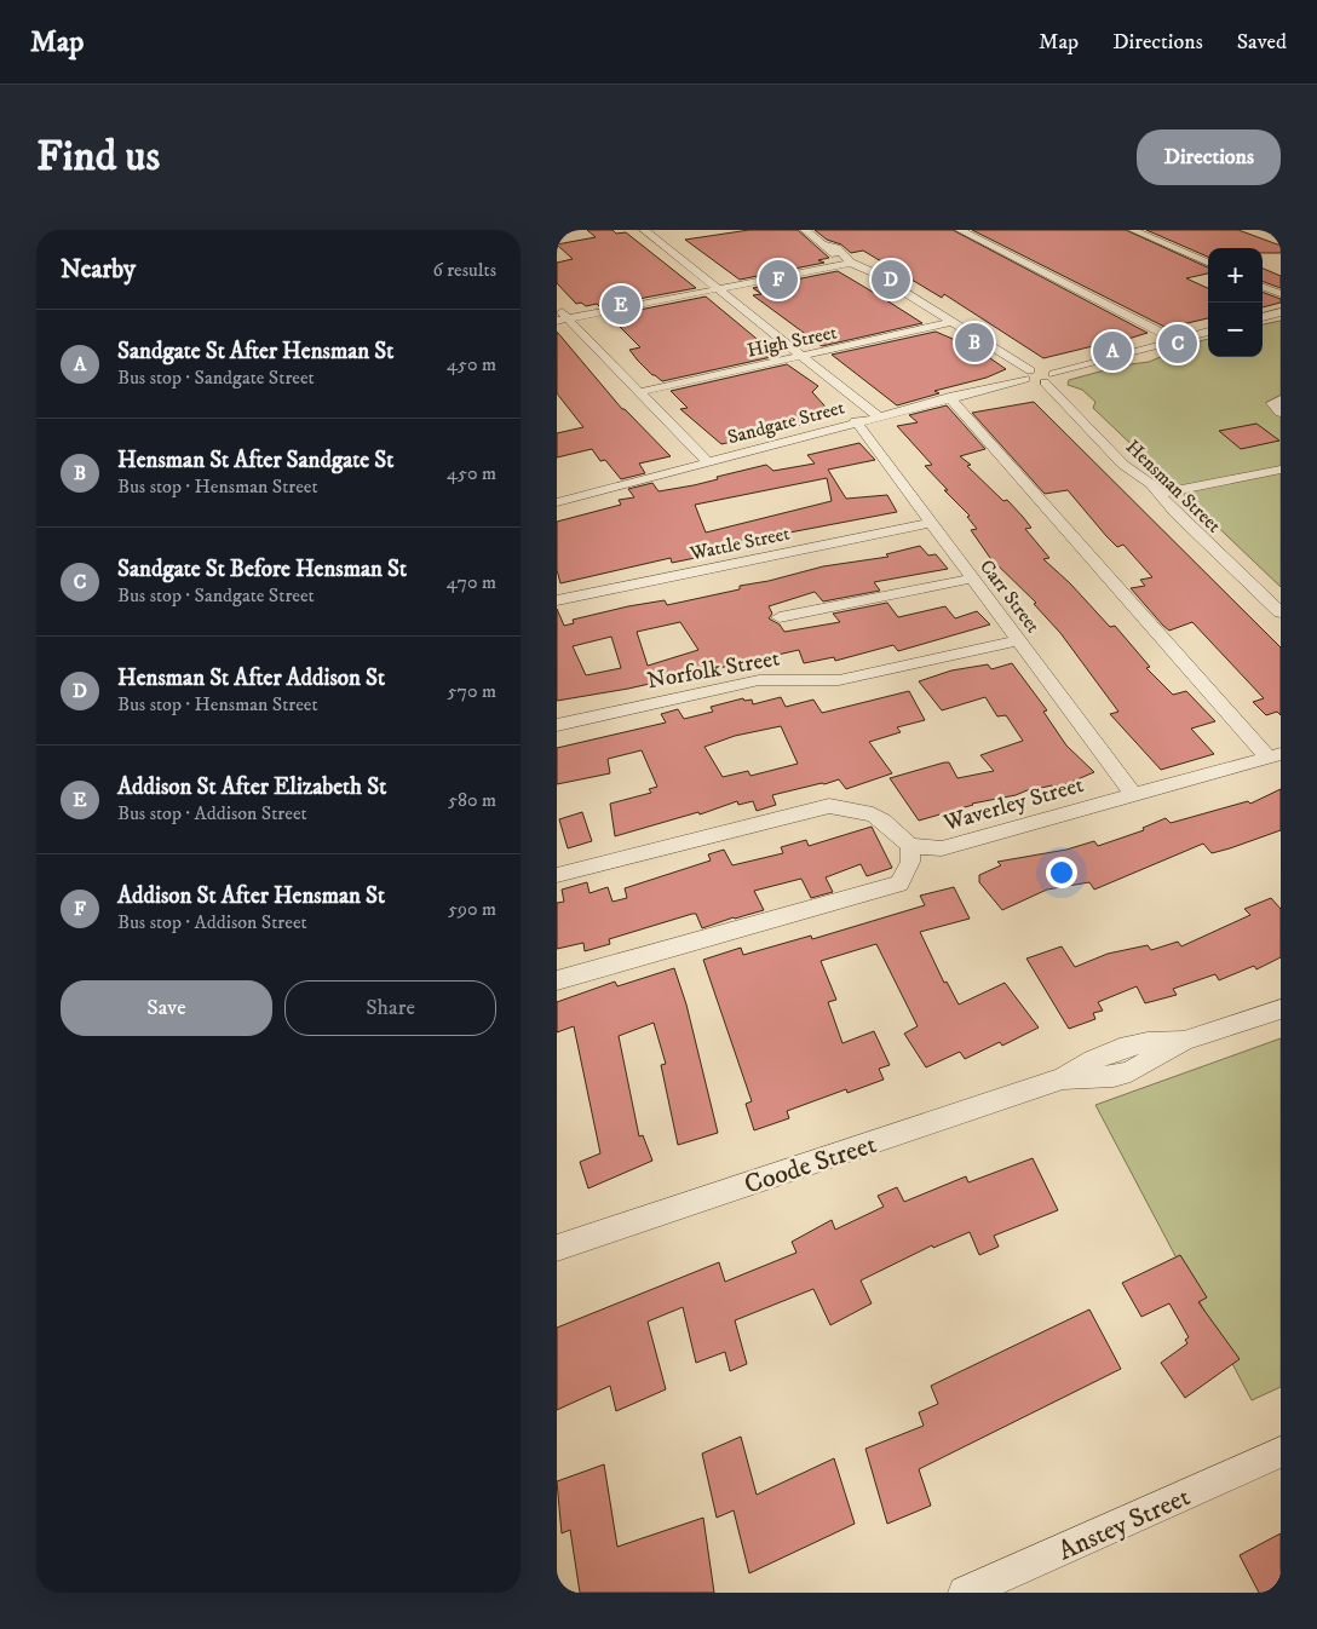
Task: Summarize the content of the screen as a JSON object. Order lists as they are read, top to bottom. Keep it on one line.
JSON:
{"streets":{"street":["High Street","Sandgate Street","Hensman Street","Wattle Street","Carr Street","Norfolk Street","Waverley Street","Coode Street","Anstey Street"]},"crossings":[["Sandgate Street","Carr Street"],["Wattle Street","Carr Street"],["Carr Street","Norfolk Street"],["Carr Street","Waverley Street"]],"page":{"header":"Map","nav":["Map","Directions","Saved"],"buttons":["Directions",["Save","Share"]],"title":"Find us","heading":["Nearby","6 results"],"map_buttons":["+","−"],"pins":["D","F","E","B","C","A"],"list":[{"mark":"A","name":"Sandgate St After Hensman St","note":"Bus stop · Sandgate Street","value":"450 m"},{"mark":"B","name":"Hensman St After Sandgate St","note":"Bus stop · Hensman Street","value":"450 m"},{"mark":"C","name":"Sandgate St Before Hensman St","note":"Bus stop · Sandgate Street","value":"470 m"},{"mark":"D","name":"Hensman St After Addison St","note":"Bus stop · Hensman Street","value":"570 m"},{"mark":"E","name":"Addison St After Elizabeth St","note":"Bus stop · Addison Street","value":"580 m"},{"mark":"F","name":"Addison St After Hensman St","note":"Bus stop · Addison Street","value":"590 m"}]}}
